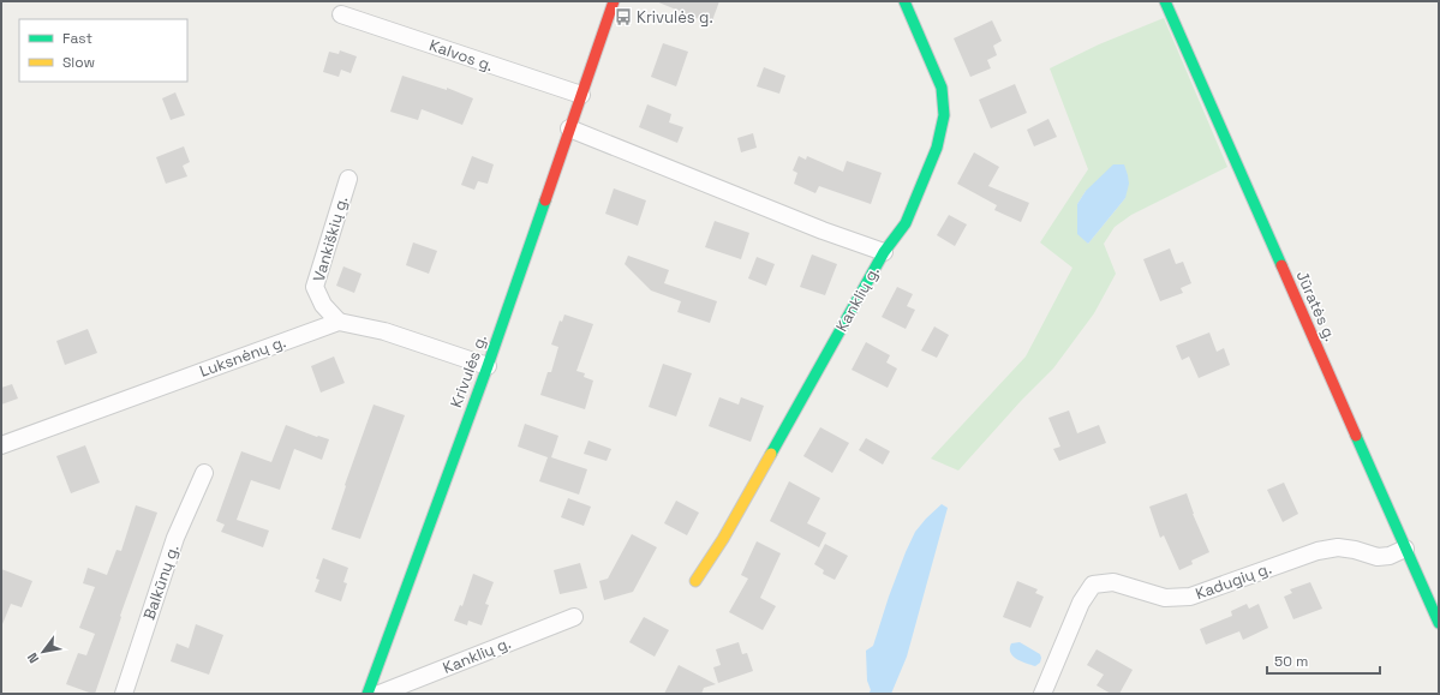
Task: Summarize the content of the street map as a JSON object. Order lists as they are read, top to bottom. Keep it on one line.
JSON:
{"streets":{"street":["Kalvos g.","Vankiškių g.","Kanklių g.","Jūratės g.","Luksnėnų g.","Krivulės g.","Kadugių g.","Balkūnų g."]},"crossings":[["Kalvos g.","Krivulės g."],["Vankiškių g.","Luksnėnų g."],["Jūratės g.","Kadugių g."]],"places":{"bus stop":["Krivulės g."]},"legend":["Fast","Slow"],"scale_bar":"50 m","north":"bottom left"}
